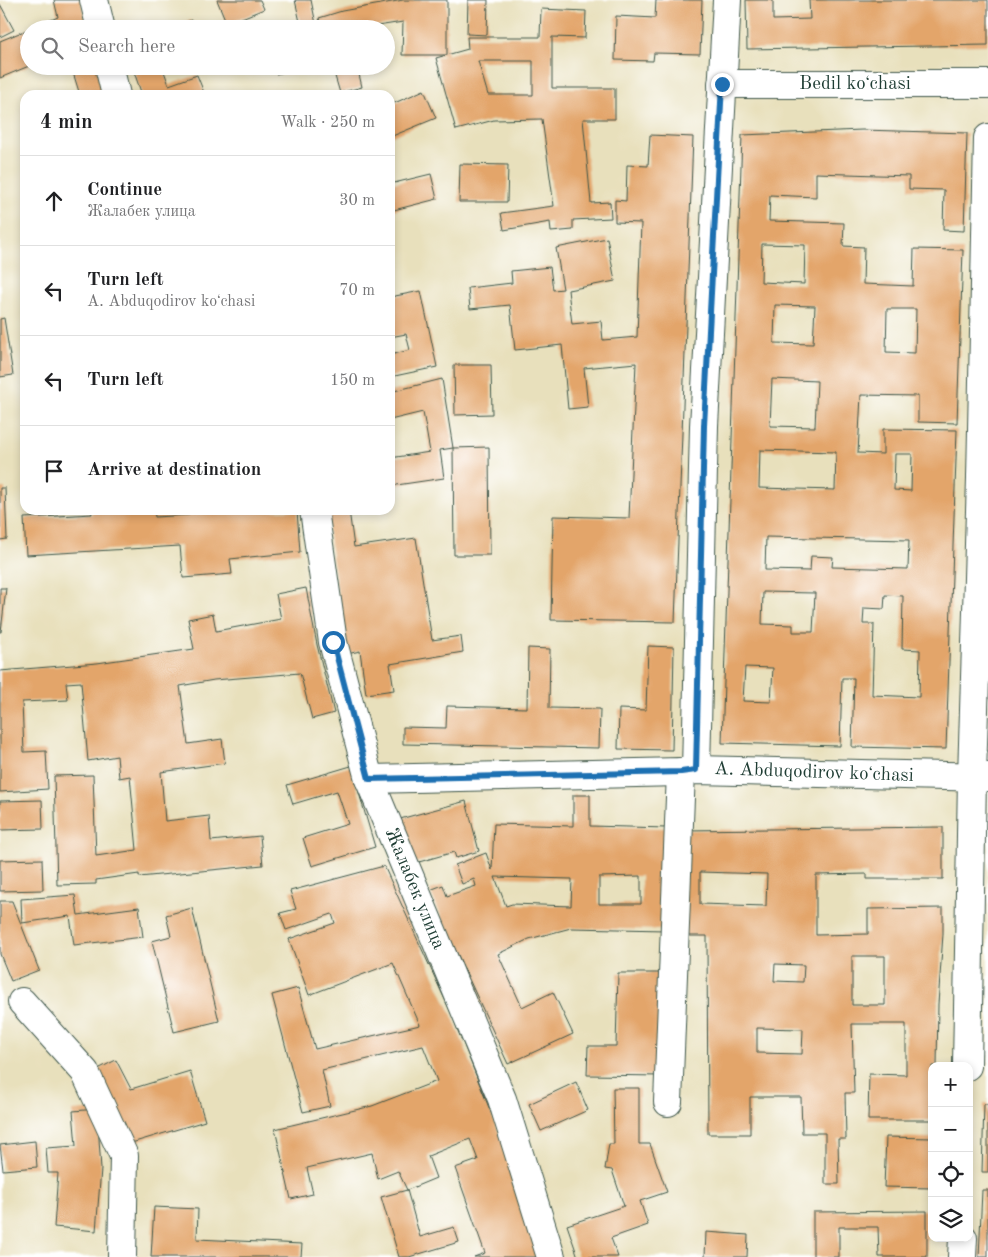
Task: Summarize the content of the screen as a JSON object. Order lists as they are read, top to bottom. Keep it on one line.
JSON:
{"streets":{"street":["Bedil koʻchasi","A. Abduqodirov koʻchasi","Жалабек улица"]},"crossings":[["A. Abduqodirov koʻchasi","Жалабек улица"]],"page":{"search":"Search here","heading":["4 min","Walk · 250 m"],"list":[["Continue","Жалабек улица","30 m"],["Turn left","A. Abduqodirov koʻchasi","70 m"],["Turn left","150 m"],"Arrive at destination"],"map_buttons":["+","−"]}}
